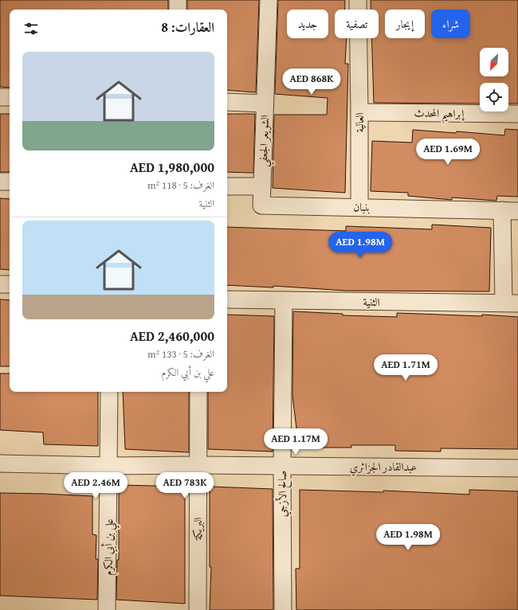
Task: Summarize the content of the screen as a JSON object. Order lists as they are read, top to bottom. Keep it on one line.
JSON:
{"streets":{"street":["إبراهيم المحدث","العالية","الشويعر الجعفي","بنبان","الثنية","عبدالقادر الجزائري","صالح الأزجي","البريكة","علي بن أبي الكرم"]},"crossings":[["إبراهيم المحدث","العالية"],["العالية","بنبان"],["الشويعر الجعفي","بنبان"],["الثنية","صالح الأزجي"],["عبدالقادر الجزائري","صالح الأزجي"],["عبدالقادر الجزائري","البريكة"],["عبدالقادر الجزائري","علي بن أبي الكرم"]],"north":"bottom left","page":{"chip":["شراء","إيجار","تصفية","جديد"],"heading":"العقارات: 8","list":[{"name":"AED 1,980,000","note":"الغرف: 5 · 118 m² · الثنية"},{"name":"AED 2,460,000","note":"الغرف: 5 · 133 m² · علي بن أبي الكرم"}],"price":["AED 868K","AED 1.69M","AED 1.98M","AED 1.71M","AED 1.17M","AED 2.46M","AED 783K","AED 1.98M"]}}
